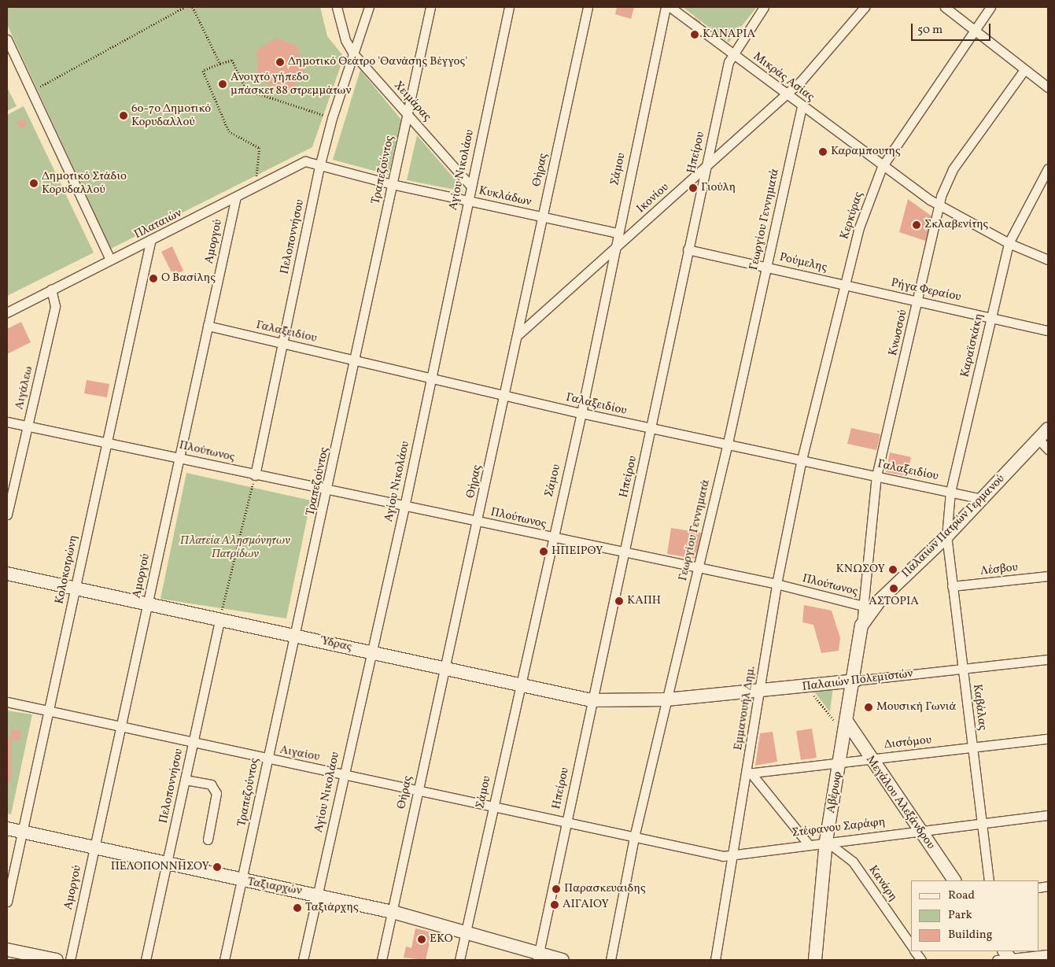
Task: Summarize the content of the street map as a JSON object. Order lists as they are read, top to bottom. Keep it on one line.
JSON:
{"streets":{"street":["Μικράς Ασίας","Χειμάρας","Ηπείρου","Σάμου","Τραπεζούντος","Αγίου Νικολάου","Θήρας","Κυκλάδων","Ικονίου","Κερκύρας","Γεωργίου Γεννηματά","Πλαταιών","Πελοποννήσου","Αμοργού","Ρούμελης","Ρήγα Φεραίου","Γαλαξειδίου","Κνωσσού","Καραϊσκάκη","Αιγάλεω","Πλούτωνος","Παλαιών Πατρών Γερμανού","Κολοκοτρώνη","Λέσβου","Ύδρας","Παλαιών Πολεμιστών","Καβάλας","Εμμανουήλ Δημ.","Διστόμου","Αιγαίου","Αβέρωφ","Μεγάλου Αλεξάνδρου","Στέφανου Σαράφη","Κανάρη","Ταξιαρχών"]},"crossings":[["Μικράς Ασίας","Ηπείρου"],["Μικράς Ασίας","Ικονίου"],["Μικράς Ασίας","Κερκύρας"],["Μικράς Ασίας","Γεωργίου Γεννηματά"],["Μικράς Ασίας","Κνωσσού"],["Μικράς Ασίας","Καραϊσκάκη"],["Χειμάρας","Τραπεζούντος"],["Χειμάρας","Αγίου Νικολάου"],["Χειμάρας","Πελοποννήσου"],["Ηπείρου","Ικονίου"],["Ηπείρου","Ρούμελης"],["Ηπείρου","Γαλαξειδίου"],["Ηπείρου","Πλούτωνος"],["Ηπείρου","Ύδρας"],["Ηπείρου","Αιγαίου"],["Ηπείρου","Ταξιαρχών"],["Σάμου","Κυκλάδων"],["Σάμου","Ικονίου"],["Σάμου","Γαλαξειδίου"],["Σάμου","Πλούτωνος"],["Σάμου","Ύδρας"],["Σάμου","Αιγαίου"],["Σάμου","Ταξιαρχών"],["Τραπεζούντος","Κυκλάδων"],["Τραπεζούντος","Γαλαξειδίου"],["Τραπεζούντος","Πλούτωνος"],["Τραπεζούντος","Ύδρας"],["Τραπεζούντος","Αιγαίου"],["Τραπεζούντος","Ταξιαρχών"],["Αγίου Νικολάου","Κυκλάδων"],["Αγίου Νικολάου","Γαλαξειδίου"],["Αγίου Νικολάου","Πλούτωνος"],["Αγίου Νικολάου","Ύδρας"],["Αγίου Νικολάου","Αιγαίου"],["Αγίου Νικολάου","Ταξιαρχών"],["Θήρας","Κυκλάδων"],["Θήρας","Ικονίου"],["Θήρας","Γαλαξειδίου"],["Θήρας","Πλούτωνος"],["Θήρας","Ύδρας"],["Θήρας","Αιγαίου"],["Θήρας","Ταξιαρχών"],["Κυκλάδων","Πλαταιών"],["Κυκλάδων","Πελοποννήσου"],["Κερκύρας","Ρούμελης"],["Κερκύρας","Ρήγα Φεραίου"],["Κερκύρας","Γαλαξειδίου"],["Κερκύρας","Εμμανουήλ Δημ."],["Γεωργίου Γεννηματά","Ρούμελης"],["Γεωργίου Γεννηματά","Γαλαξειδίου"],["Γεωργίου Γεννηματά","Πλούτωνος"],["Γεωργίου Γεννηματά","Ύδρας"],["Γεωργίου Γεννηματά","Παλαιών Πολεμιστών"],["Γεωργίου Γεννηματά","Αιγαίου"],["Γεωργίου Γεννηματά","Στέφανου Σαράφη"],["Πλαταιών","Πελοποννήσου"],["Πλαταιών","Αμοργού"],["Πλαταιών","Αιγάλεω"],["Πλαταιών","Κολοκοτρώνη"],["Πελοποννήσου","Γαλαξειδίου"],["Πελοποννήσου","Πλούτωνος"],["Πελοποννήσου","Ύδρας"],["Πελοποννήσου","Αιγαίου"],["Πελοποννήσου","Ταξιαρχών"],["Αμοργού","Γαλαξειδίου"],["Αμοργού","Πλούτωνος"],["Αμοργού","Ύδρας"],["Αμοργού","Αιγαίου"],["Αμοργού","Ταξιαρχών"],["Ρούμελης","Ρήγα Φεραίου"],["Ρήγα Φεραίου","Κνωσσού"],["Ρήγα Φεραίου","Καραϊσκάκη"],["Γαλαξειδίου","Κνωσσού"],["Γαλαξειδίου","Καραϊσκάκη"],["Γαλαξειδίου","Παλαιών Πατρών Γερμανού"],["Γαλαξειδίου","Εμμανουήλ Δημ."],["Κνωσσού","Πλούτωνος"],["Κνωσσού","Παλαιών Πατρών Γερμανού"],["Κνωσσού","Αβέρωφ"],["Καραϊσκάκη","Παλαιών Πατρών Γερμανού"],["Καραϊσκάκη","Καβάλας"],["Αιγάλεω","Πλούτωνος"],["Πλούτωνος","Κολοκοτρώνη"],["Πλούτωνος","Εμμανουήλ Δημ."],["Παλαιών Πατρών Γερμανού","Καβάλας"],["Παλαιών Πατρών Γερμανού","Αβέρωφ"],["Κολοκοτρώνη","Ύδρας"],["Κολοκοτρώνη","Αιγαίου"],["Κολοκοτρώνη","Ταξιαρχών"],["Λέσβου","Καβάλας"],["Ύδρας","Παλαιών Πολεμιστών"],["Παλαιών Πολεμιστών","Καβάλας"],["Παλαιών Πολεμιστών","Εμμανουήλ Δημ."],["Παλαιών Πολεμιστών","Αβέρωφ"],["Καβάλας","Διστόμου"],["Καβάλας","Στέφανου Σαράφη"],["Εμμανουήλ Δημ.","Διστόμου"],["Εμμανουήλ Δημ.","Στέφανου Σαράφη"],["Διστόμου","Αβέρωφ"],["Διστόμου","Μεγάλου Αλεξάνδρου"],["Αιγαίου","Στέφανου Σαράφη"],["Αβέρωφ","Μεγάλου Αλεξάνδρου"],["Αβέρωφ","Στέφανου Σαράφη"],["Αβέρωφ","Κανάρη"],["Μεγάλου Αλεξάνδρου","Στέφανου Σαράφη"],["Στέφανου Σαράφη","Κανάρη"]],"parks":["Πλατεία Αλησμόνητων Πατρίδων"],"places":["ΚΑΝΑΡΙΑ","Δημοτικό Θεάτρο 'Θανάσης Βέγγος'","Ανοιχτό γήπεδο μπάσκετ 88 στρεμμάτων","6ο-7ο Δημοτικό Κορυδαλλού","Καραμπουτης","Δημοτικό Στάδιο Κορυδαλλού","Γιούλη","Σκλαβενίτης","Ο Βασίλης","ΗΠΕΙΡΟΥ","ΚΝΩΣΟΥ","ΑΣΤΟΡΙΑ","ΚΑΠΗ","Μουσική Γωνιά","ΠΕΛΟΠΟΝΝΗΣΟΥ","Παρασκευαιδης","ΑΙΓΑΙΟΥ","Ταξιάρχης","EKO"],"legend":["Road","Park","Building"],"scale_bar":"50 m"}
